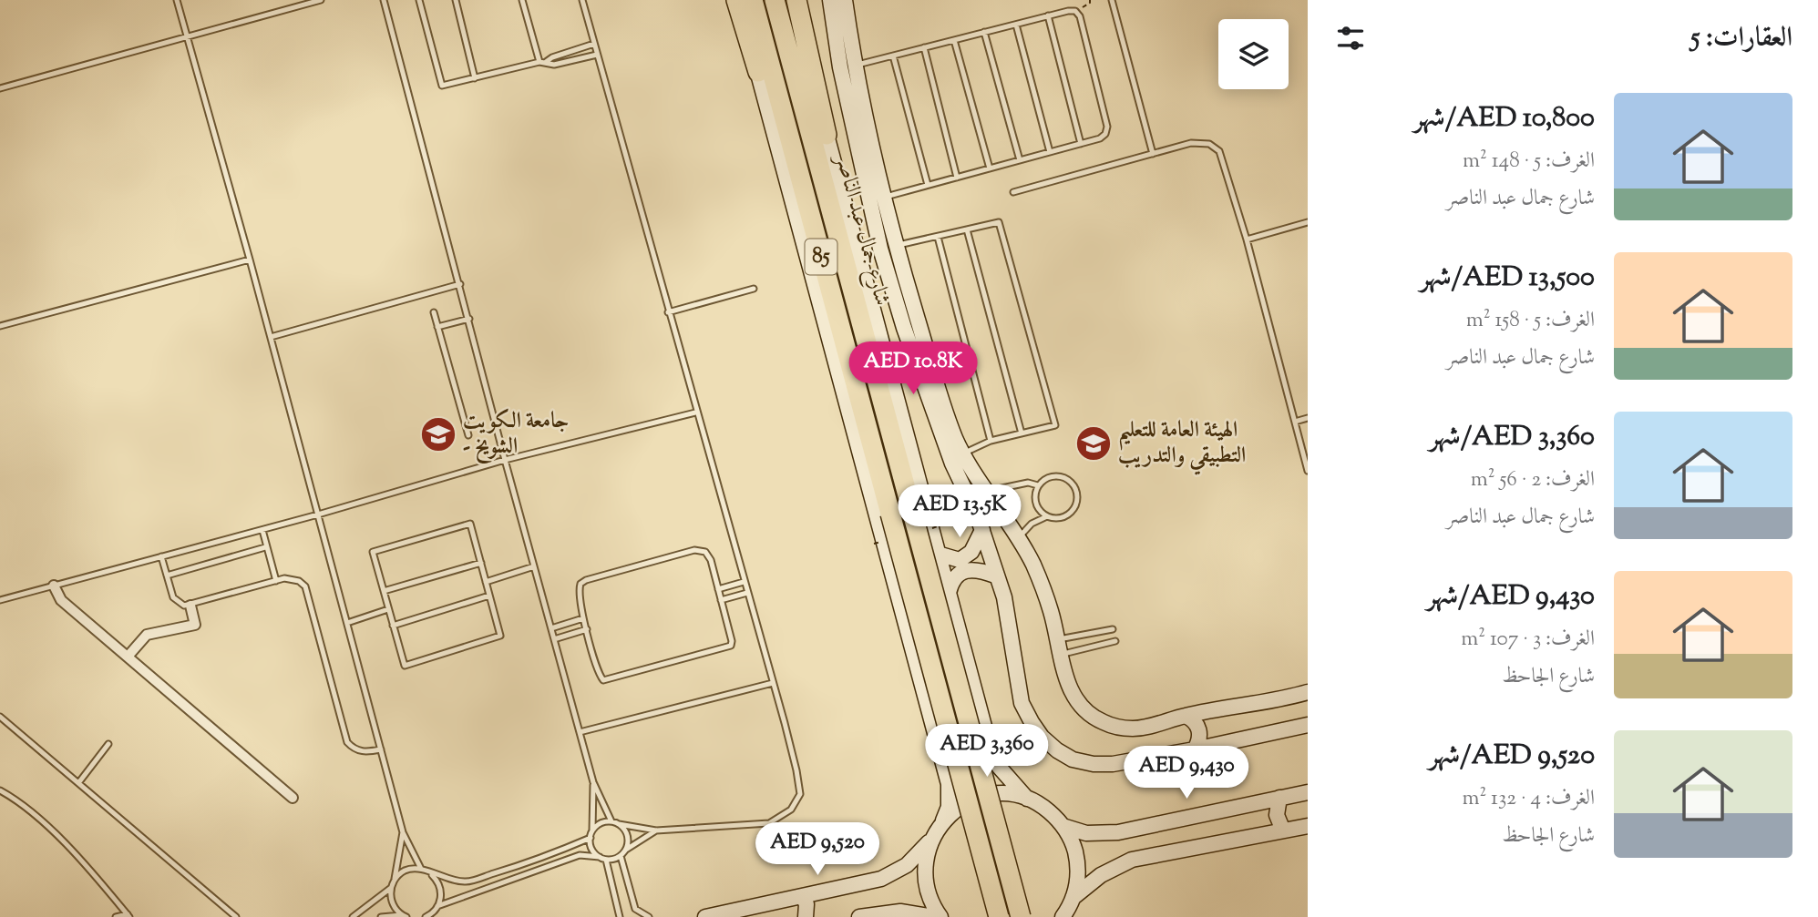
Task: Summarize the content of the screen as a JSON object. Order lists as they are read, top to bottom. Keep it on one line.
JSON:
{"streets":{"highway":["شارع جمال عبد الناصر","85"]},"places":{"school or university":["جامعة الكويت - الشويخ","الهيئة العامة للتعليم التطبيقي والتدريب"]},"page":{"heading":"العقارات: 5","list":[{"name":"AED 10,800/شهر","note":"الغرف: 5 · 148 m² · شارع جمال عبد الناصر"},{"name":"AED 13,500/شهر","note":"الغرف: 5 · 158 m² · شارع جمال عبد الناصر"},{"name":"AED 3,360/شهر","note":"الغرف: 2 · 56 m² · شارع جمال عبد الناصر"},{"name":"AED 9,430/شهر","note":"الغرف: 3 · 107 m² · شارع الجاحظ"},{"name":"AED 9,520/شهر","note":"الغرف: 4 · 132 m² · شارع الجاحظ"}],"price":["AED 10.8K","AED 13.5K","AED 3,360","AED 9,430","AED 9,520"]}}
